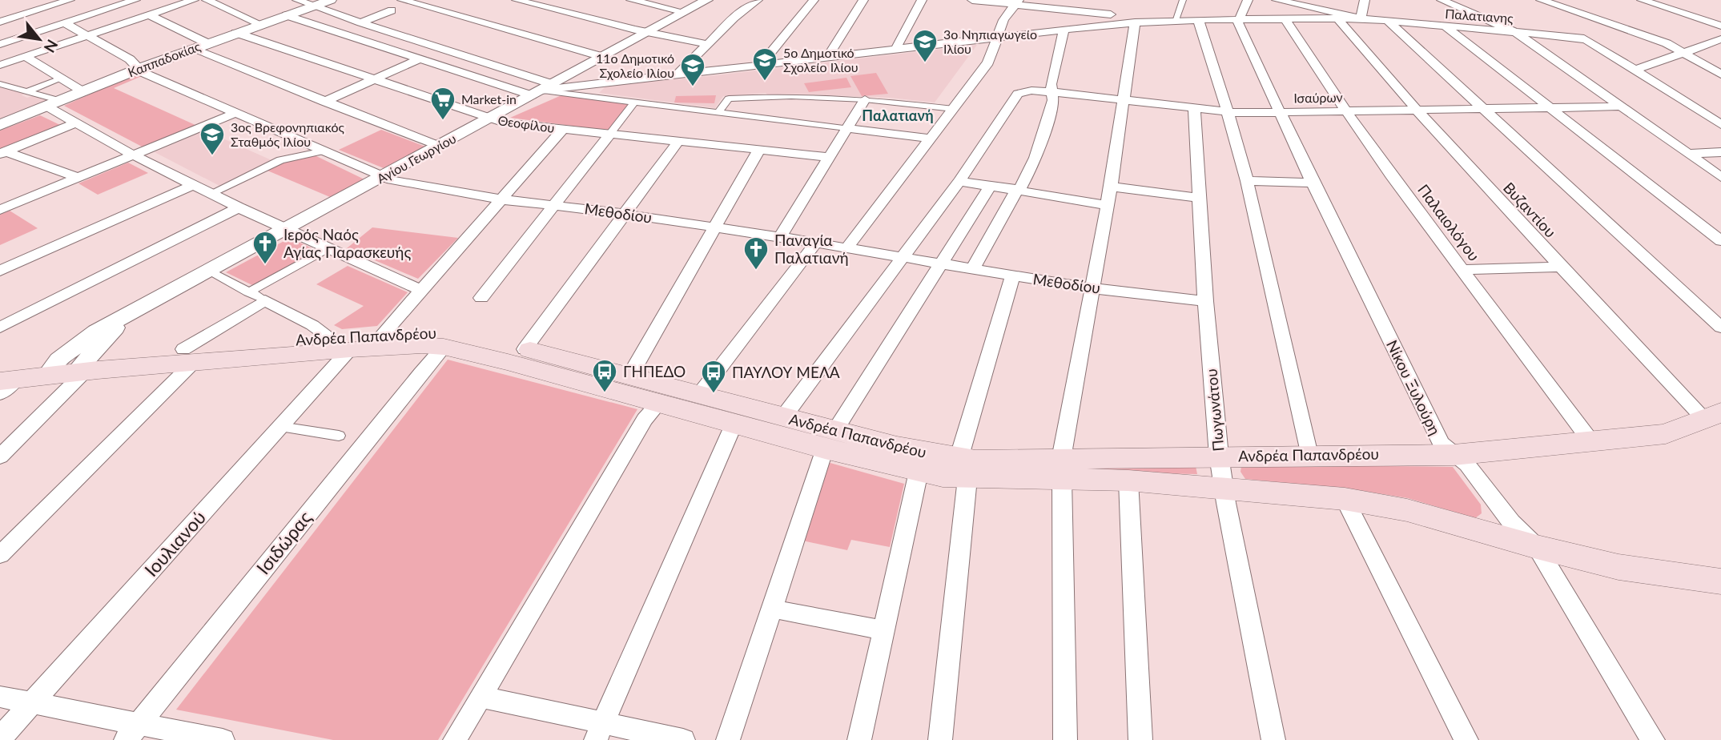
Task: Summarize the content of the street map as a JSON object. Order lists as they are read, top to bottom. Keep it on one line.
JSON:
{"streets":{"main road":["Ανδρέα Παπανδρέου"],"street":["Παλατιανης","Καππαδοκίας","Ισαύρων","Θεοφίλου","Αγίου Γεωργίου","Βυζαντίου","Μεθοδίου","Παλαιολόγου","Νίκου Ξυλούρη","Πωγωνάτου","Ισιδώρας","Ιουλιανού"]},"crossings":[["Παλατιανης","Αγίου Γεωργίου"],["Παλατιανης","Βυζαντίου"],["Παλατιανης","Παλαιολόγου"],["Παλατιανης","Νίκου Ξυλούρη"],["Καππαδοκίας","Θεοφίλου"],["Καππαδοκίας","Μεθοδίου"],["Ισαύρων","Βυζαντίου"],["Ισαύρων","Παλαιολόγου"],["Ισαύρων","Νίκου Ξυλούρη"],["Ισαύρων","Πωγωνάτου"],["Θεοφίλου","Αγίου Γεωργίου"],["Αγίου Γεωργίου","Μεθοδίου"],["Αγίου Γεωργίου","Ανδρέα Παπανδρέου"],["Βυζαντίου","Ανδρέα Παπανδρέου"],["Μεθοδίου","Πωγωνάτου"],["Παλαιολόγου","Ανδρέα Παπανδρέου"],["Ανδρέα Παπανδρέου","Νίκου Ξυλούρη"],["Ανδρέα Παπανδρέου","Πωγωνάτου"],["Ανδρέα Παπανδρέου","Ισιδώρας"],["Ανδρέα Παπανδρέου","Ιουλιανού"]],"districts":["Παλατιανή"],"places":{"school or university":["3ο Νηπιαγωγείο Ιλίου","5ο Δημοτικό Σχολείο Ιλίου","11ο Δημοτικό Σχολείο Ιλίου","3ος Βρεφονηπιακός Σταθμός Ιλίου"],"supermarket":["Market-in"],"church":["Ιερός Ναός Αγίας Παρασκευής","Παναγία Παλατιανή"],"bus stop":["ΓΗΠΕΔΟ","ΠΑΥΛΟΥ ΜΕΛΑ"]},"north":"bottom right"}
